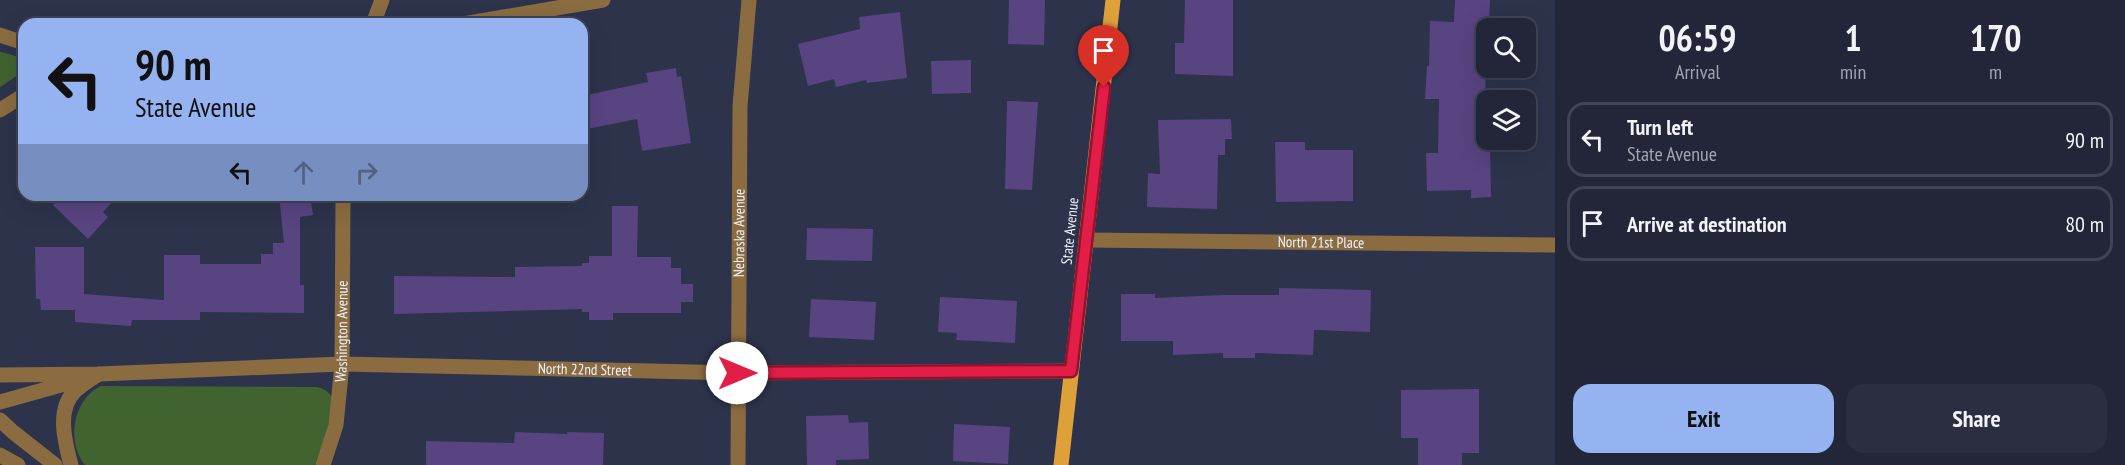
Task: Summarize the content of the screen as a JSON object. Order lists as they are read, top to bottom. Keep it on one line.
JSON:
{"streets":{"main road":["State Avenue"],"street":["Nebraska Avenue","North 21st Place","Washington Avenue","North 22nd Street"]},"crossings":[["State Avenue","North 21st Place"],["State Avenue","North 22nd Street"],["Nebraska Avenue","North 22nd Street"],["Washington Avenue","North 22nd Street"]],"page":{"eta":["06:59","Arrival","1","min","170","m"],"turn":["90 m","State Avenue"],"list":[{"name":"Turn left","note":"State Avenue","value":"90 m"},{"name":"Arrive at destination","value":"80 m"}],"buttons":["Exit","Share"]}}
